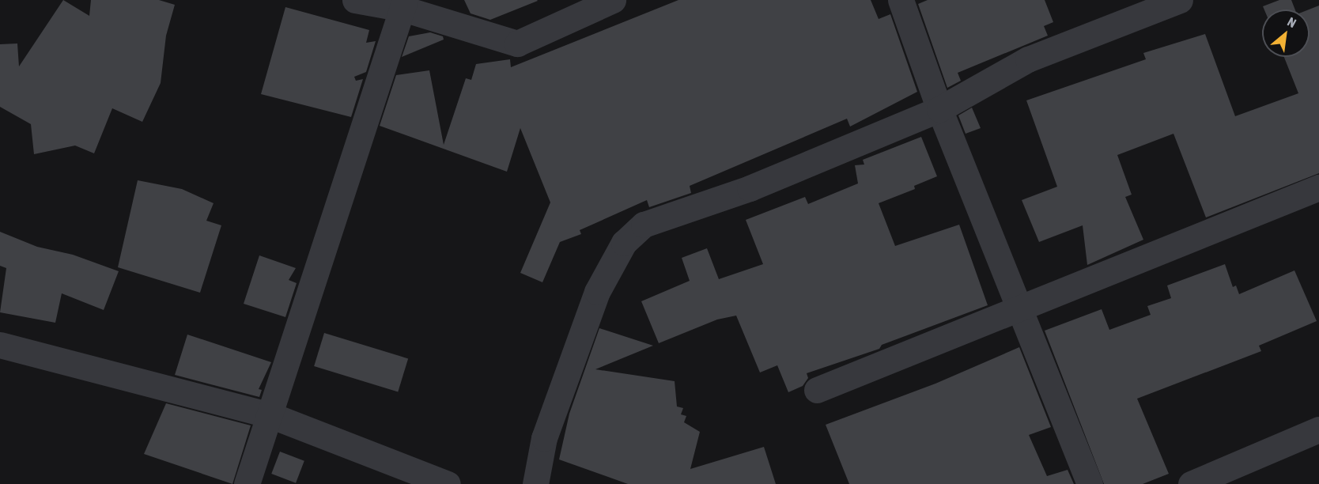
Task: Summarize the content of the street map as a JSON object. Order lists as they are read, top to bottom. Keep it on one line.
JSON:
{"north":"top right"}
